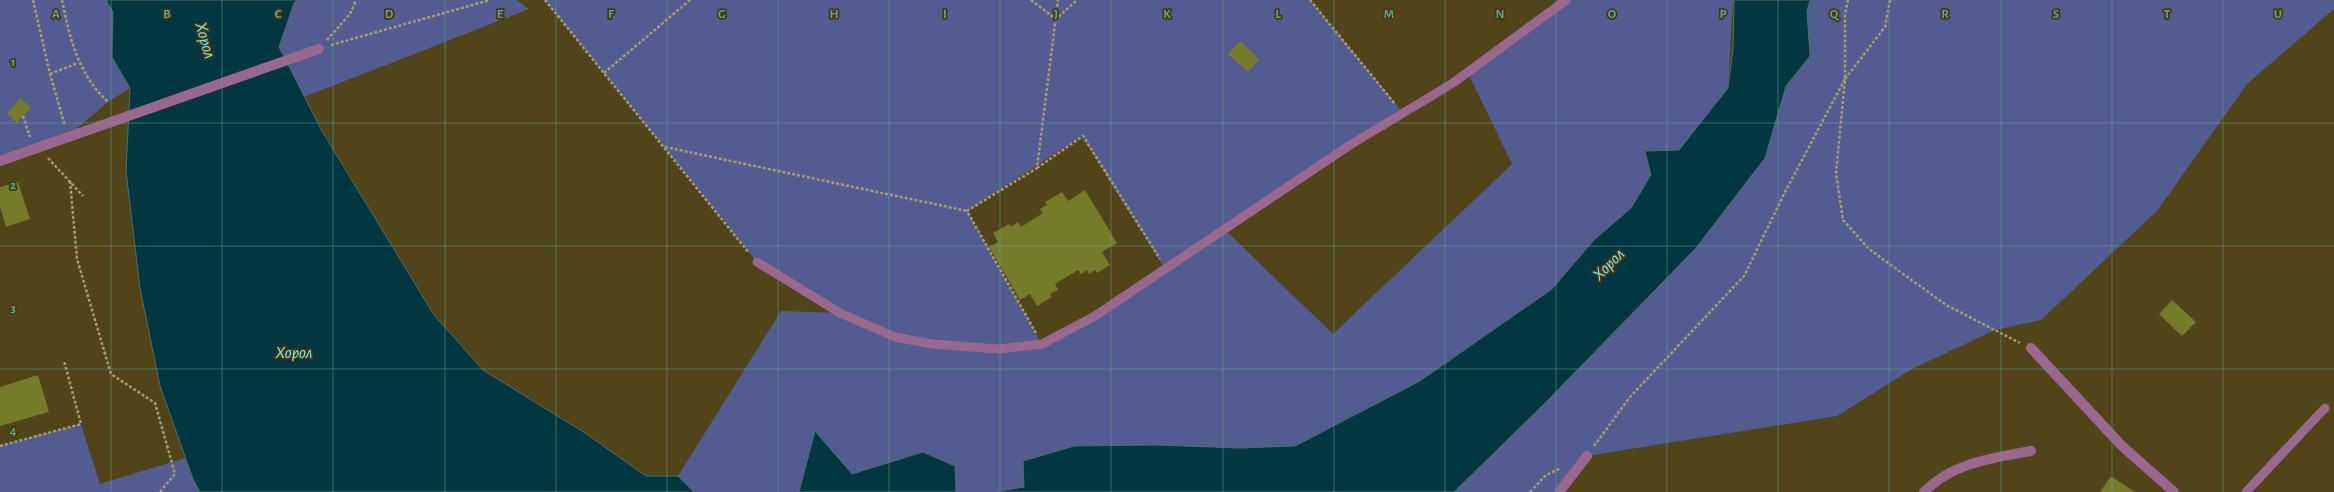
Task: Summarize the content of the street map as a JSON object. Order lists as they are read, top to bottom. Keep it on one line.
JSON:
{"water":["Хорол"],"grid":{"columns":["A","B","C","D","E","F","G","H","I","J","K","L","M","N","O","P","Q","R","S","T","U"],"rows":["1","2","3","4"]}}
